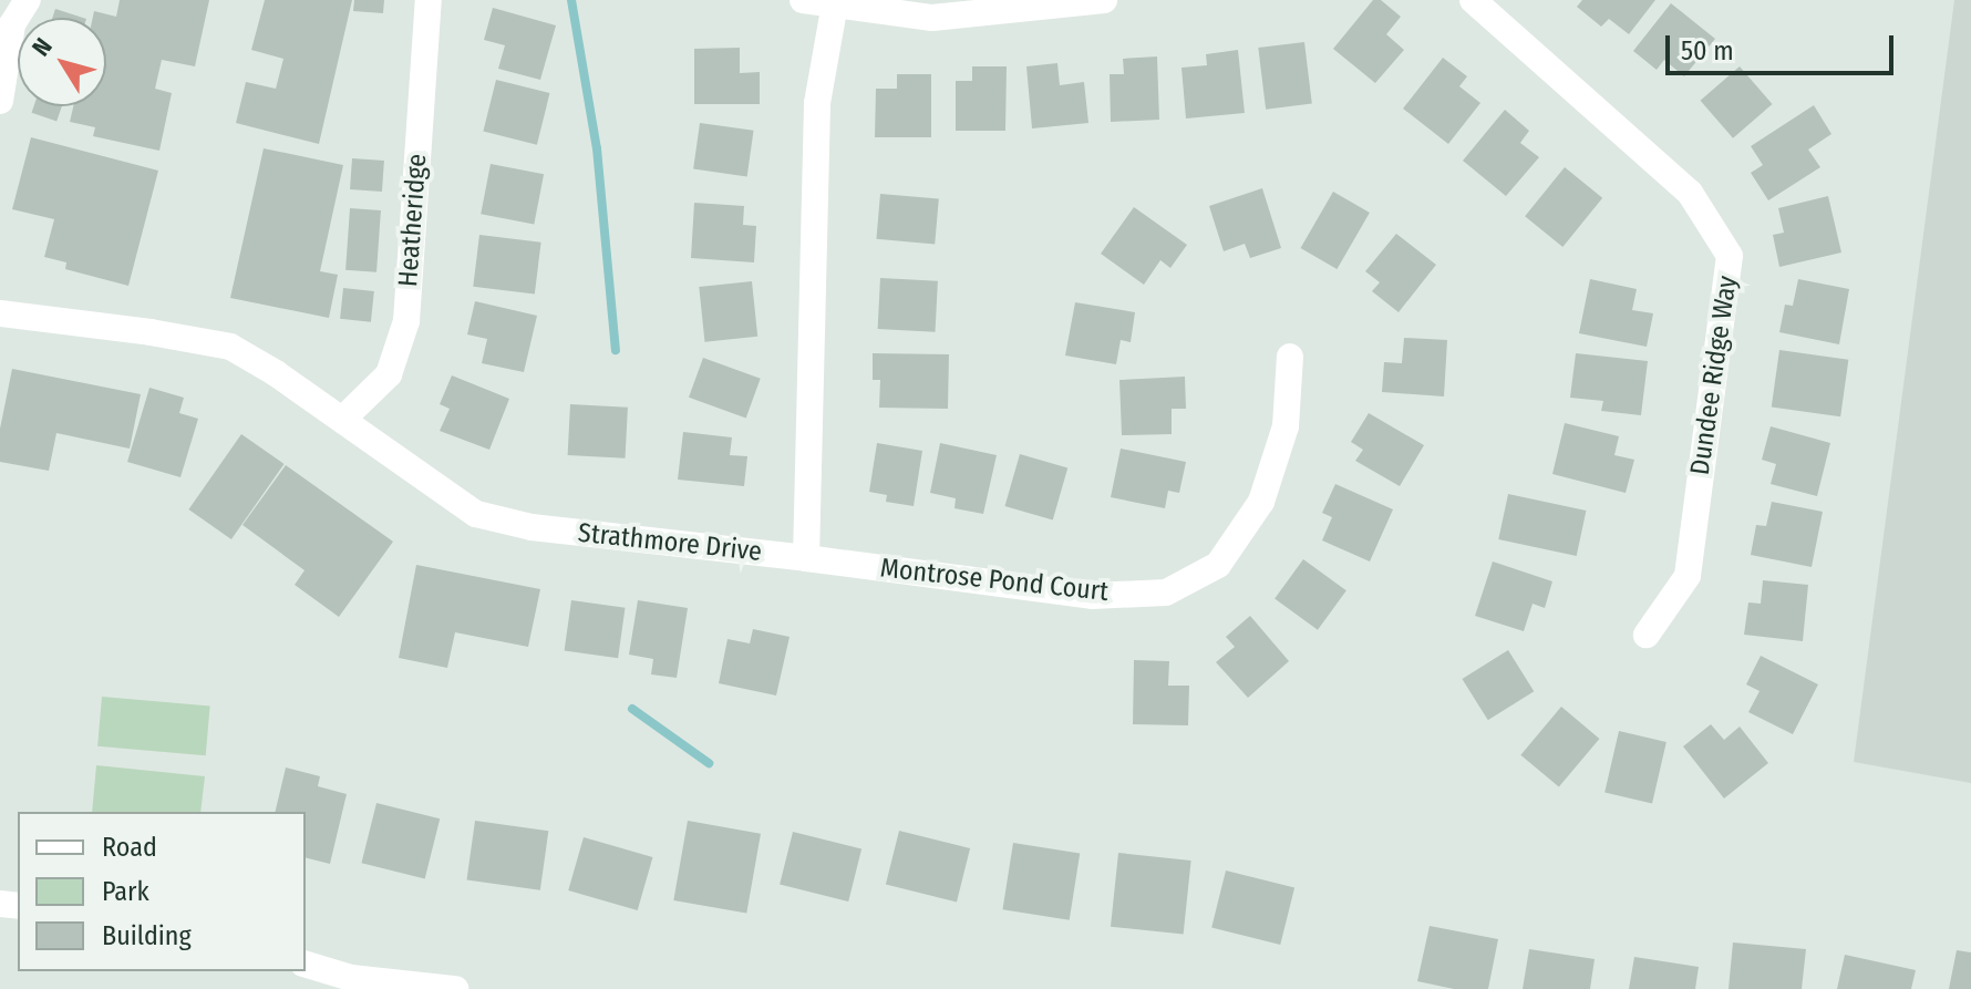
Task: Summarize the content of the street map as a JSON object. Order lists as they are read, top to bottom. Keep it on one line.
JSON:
{"streets":{"street":["Heatheridge","Dundee Ridge Way","Strathmore Drive","Montrose Pond Court"]},"crossings":[["Heatheridge","Strathmore Drive"],["Strathmore Drive","Montrose Pond Court"]],"legend":["Road","Park","Building"],"scale_bar":"50 m","north":"top left"}
